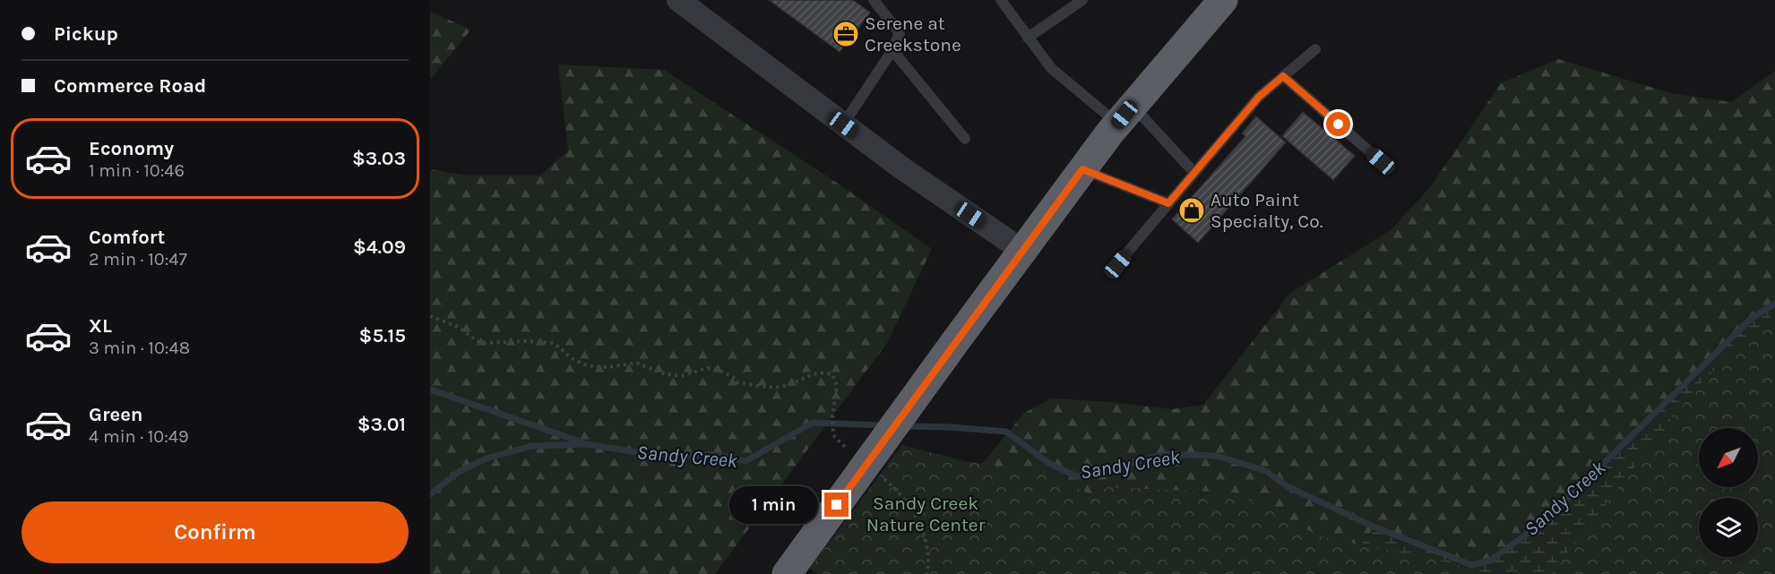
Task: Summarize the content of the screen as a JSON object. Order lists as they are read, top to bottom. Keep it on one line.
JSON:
{"water":["Sandy Creek"],"parks":["Sandy Creek Nature Center"],"places":{"office":["Serene at Creekstone"],"shop":["Auto Paint Specialty, Co."]},"north":"bottom left","page":{"banner":["Pickup","Commerce Road"],"list":[{"name":"Economy","note":"1 min · 10:46","value":"$3.03"},{"name":"Comfort","note":"2 min · 10:47","value":"$4.09"},{"name":"XL","note":"3 min · 10:48","value":"$5.15"},{"name":"Green","note":"4 min · 10:49","value":"$3.01"}],"bubble":"1 min","buttons":"Confirm"}}
